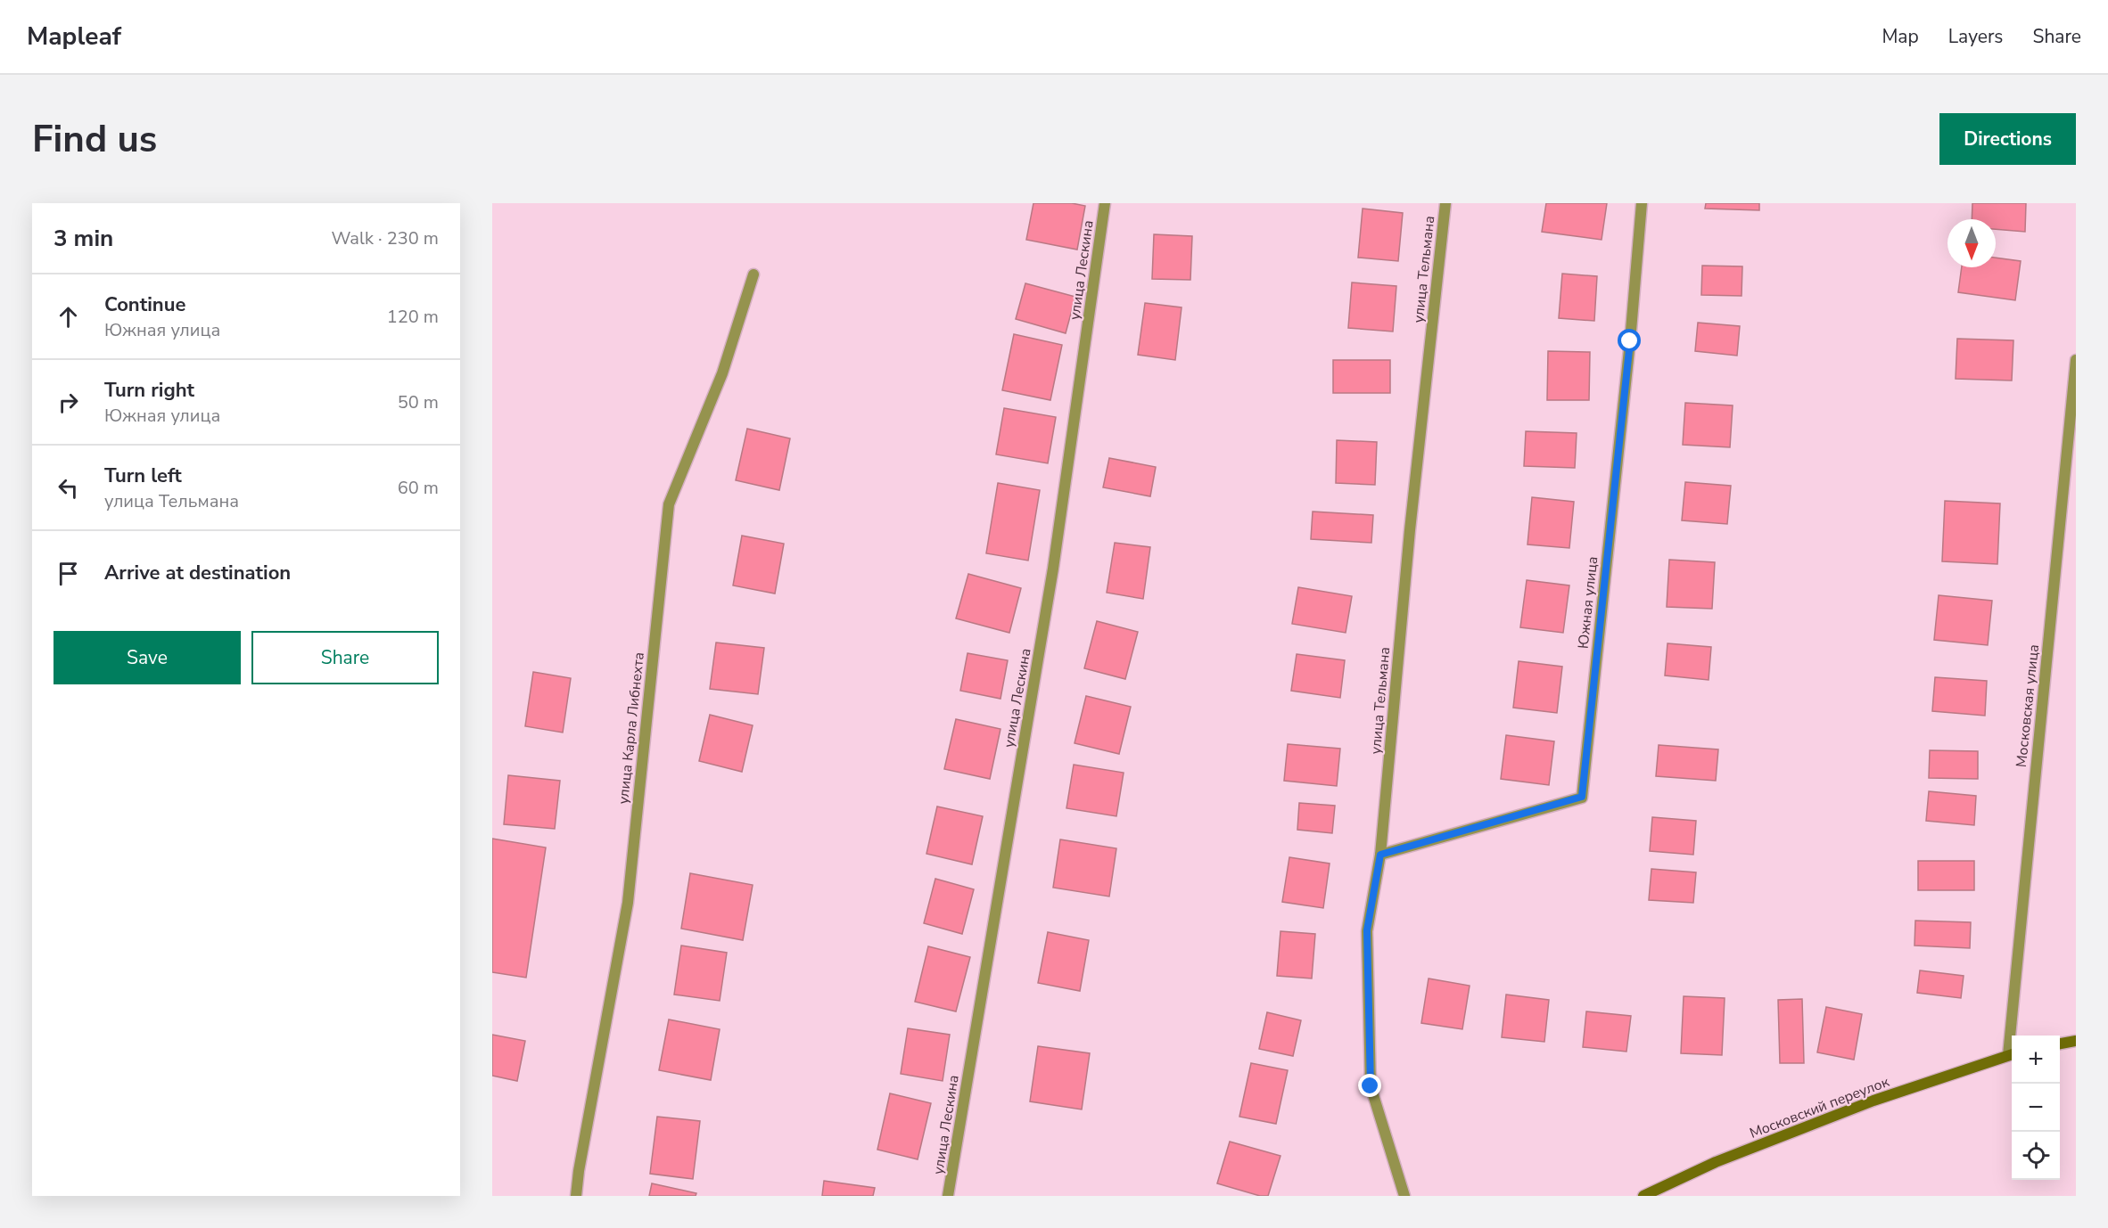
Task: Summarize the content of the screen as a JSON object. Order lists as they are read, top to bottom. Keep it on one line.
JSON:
{"streets":{"street":["улица Тельмана","улица Лескина","Южная улица","Московская улица","улица Карла Либнехта","Московский переулок"]},"crossings":[["улица Тельмана","Южная улица"]],"north":"bottom","page":{"header":"Mapleaf","nav":["Map","Layers","Share"],"buttons":["Directions",["Save","Share"]],"title":"Find us","heading":["3 min","Walk · 230 m"],"list":[["Continue","Южная улица","120 m"],["Turn right","Южная улица","50 m"],["Turn left","улица Тельмана","60 m"],"Arrive at destination"],"map_buttons":["+","−"]}}
